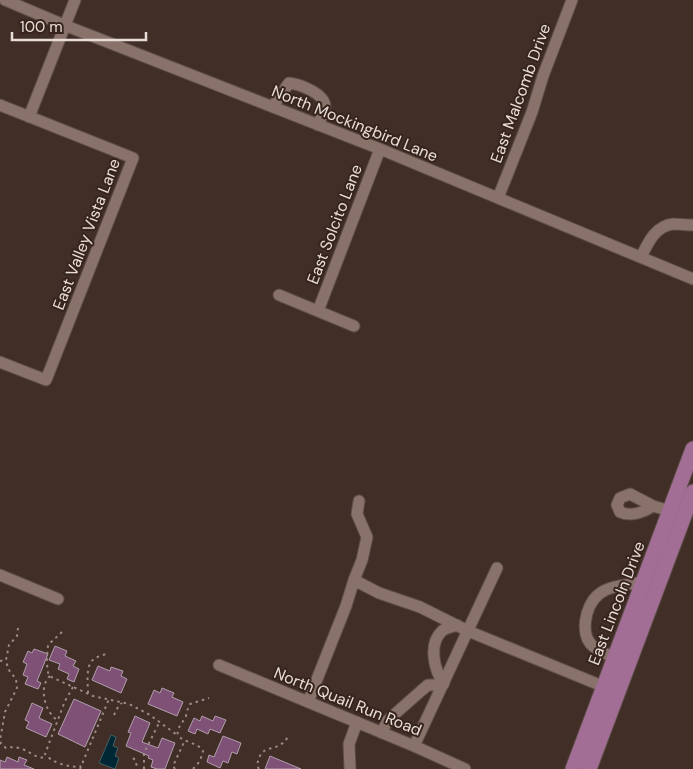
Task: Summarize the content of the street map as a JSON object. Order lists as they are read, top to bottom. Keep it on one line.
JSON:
{"streets":{"main road":["East Lincoln Drive"],"street":["East Malcomb Drive","North Mockingbird Lane","East Solcito Lane","East Valley Vista Lane","North Quail Run Road"]},"crossings":[["East Malcomb Drive","North Mockingbird Lane"],["North Mockingbird Lane","East Solcito Lane"]],"scale_bar":"100 m"}
